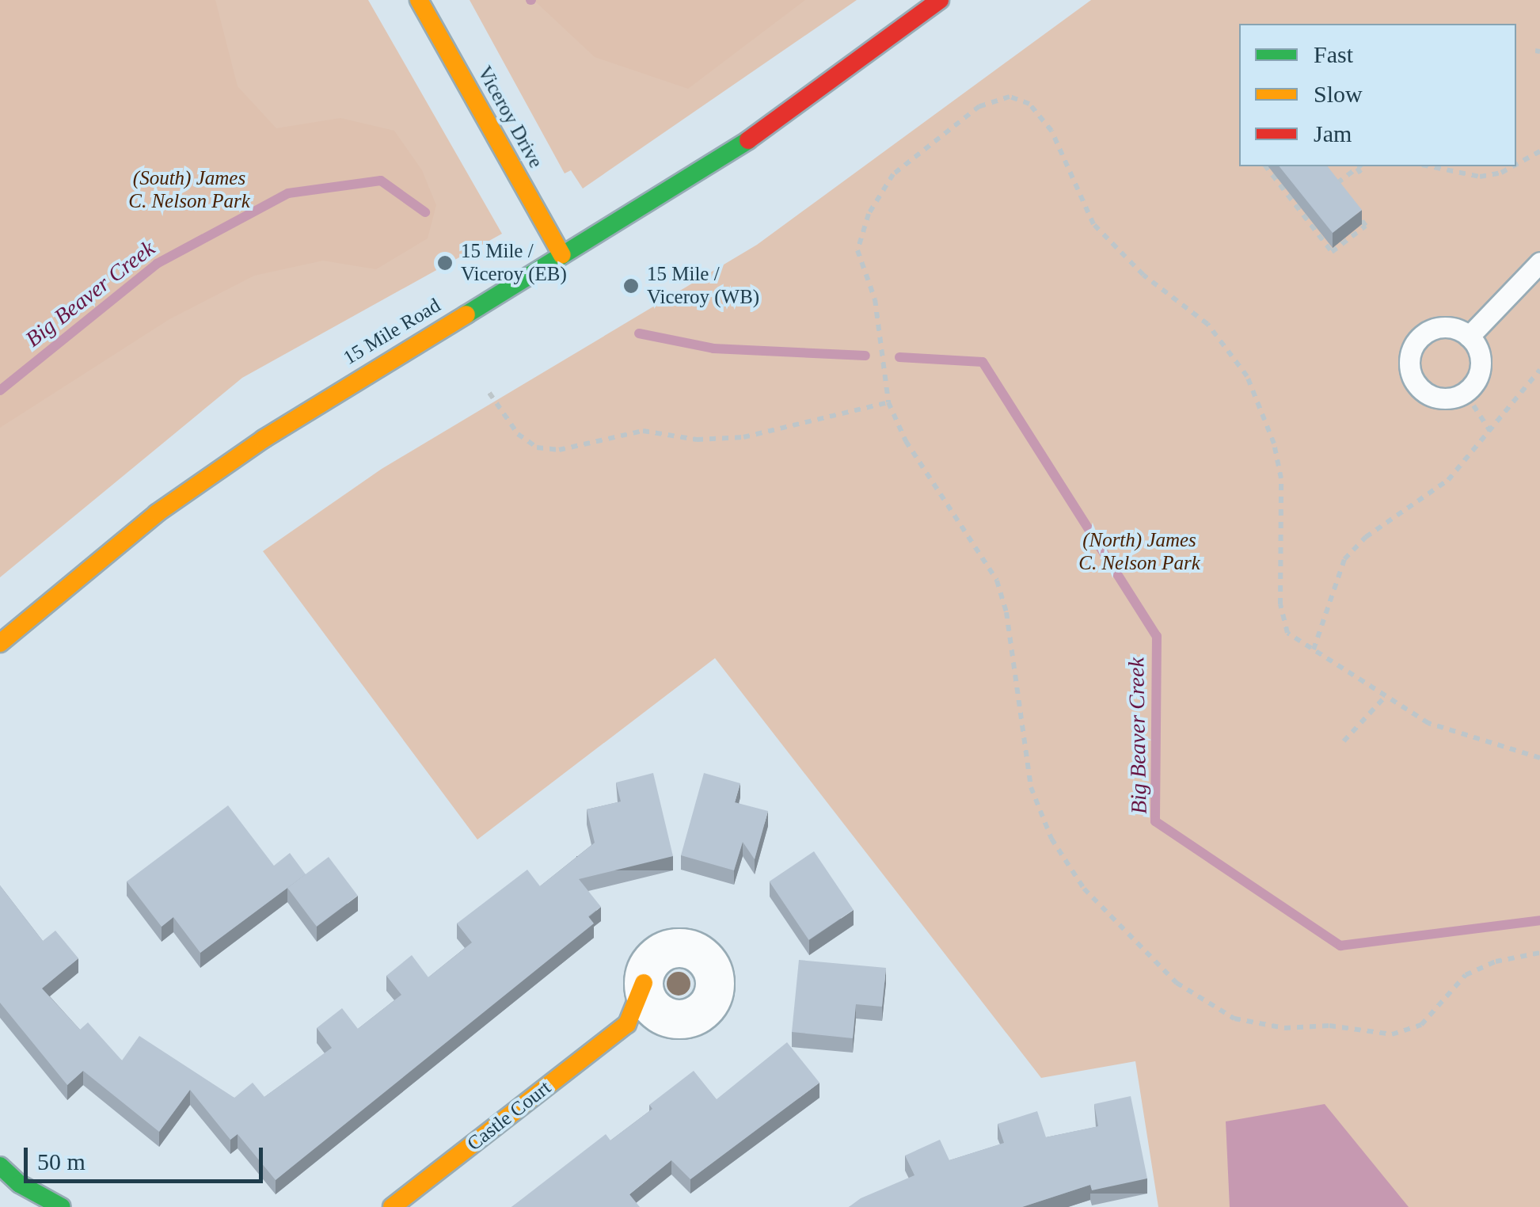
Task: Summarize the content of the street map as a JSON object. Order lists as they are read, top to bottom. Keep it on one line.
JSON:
{"streets":{"main road":["Viceroy Drive","15 Mile Road","Castle Court"]},"crossings":[["Viceroy Drive","15 Mile Road"]],"water":["Big Beaver Creek"],"parks":["(South) James C. Nelson Park","(North) James C. Nelson Park"],"places":["15 Mile / Viceroy (EB)","15 Mile / Viceroy (WB)"],"legend":["Fast","Slow","Jam"],"scale_bar":"50 m"}
